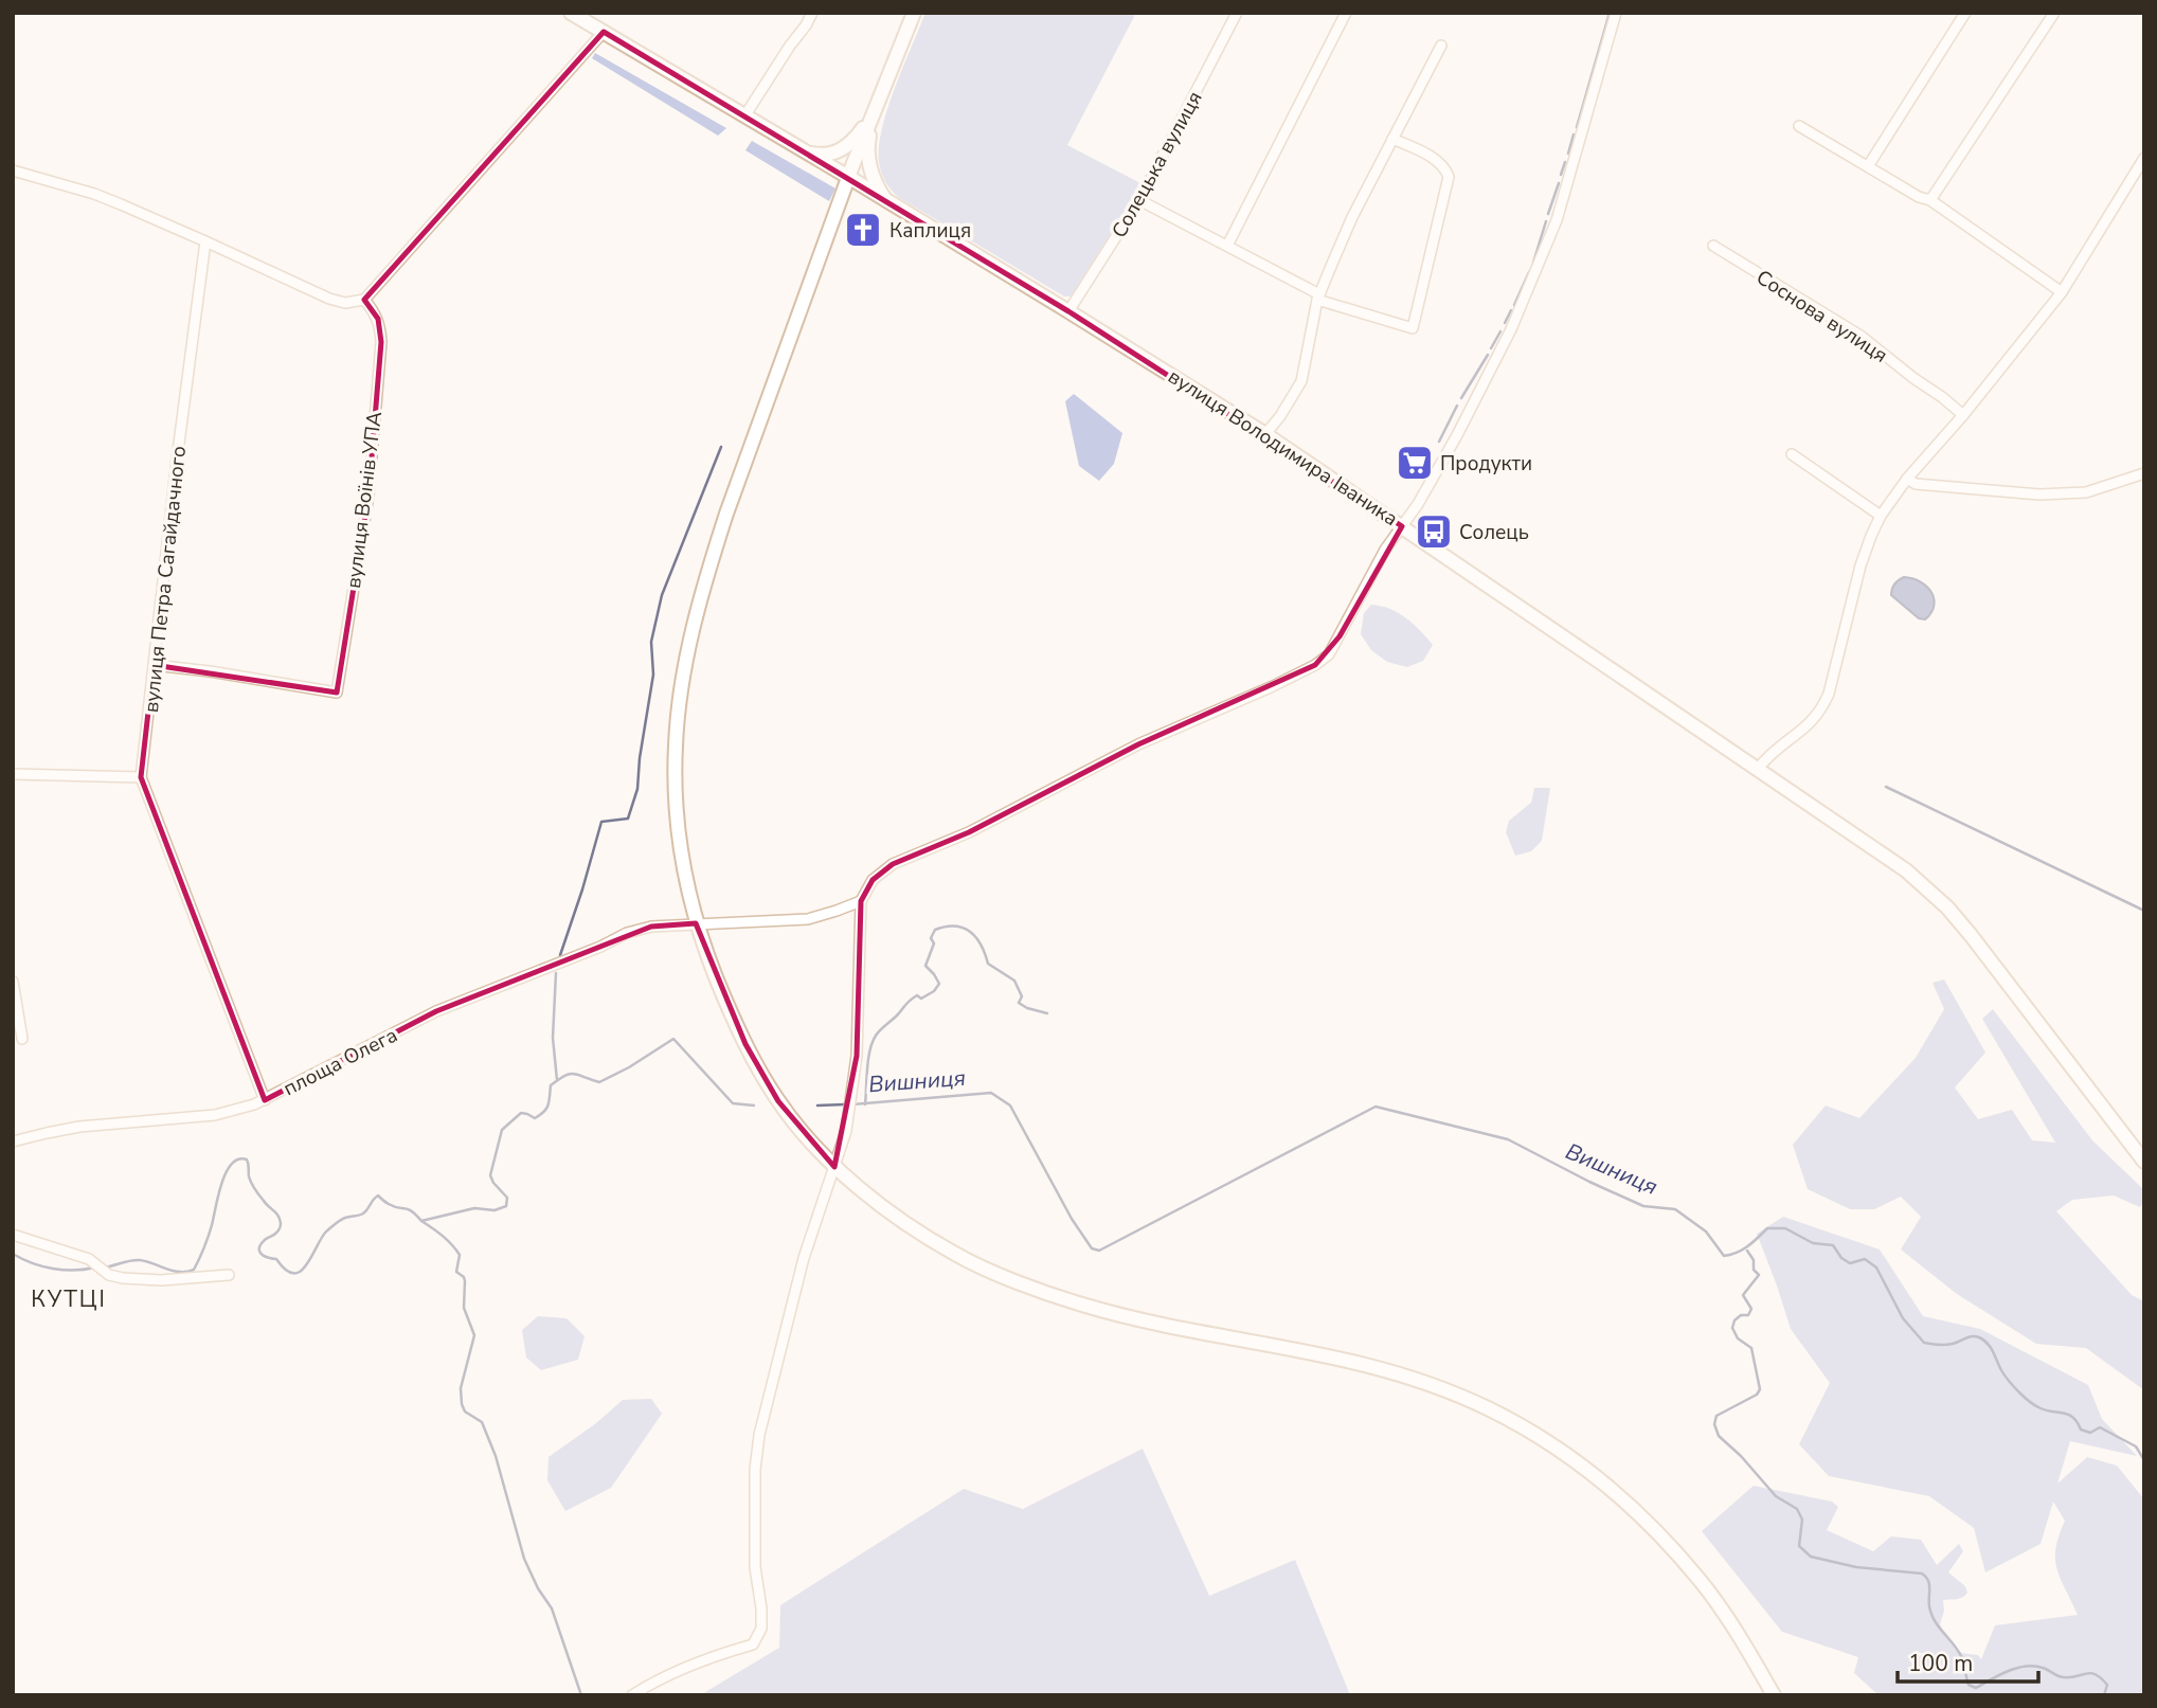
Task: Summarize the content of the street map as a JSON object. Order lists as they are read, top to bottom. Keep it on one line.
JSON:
{"streets":{"main road":["вулиця Володимира Іваника"],"street":["Солецька вулиця","Соснова вулиця","вулиця Воїнів УПА","вулиця Петра Сагайдачного","площа Олега"]},"crossings":[["Солецька вулиця","вулиця Володимира Іваника"],["вулиця Воїнів УПА","вулиця Петра Сагайдачного"],["вулиця Петра Сагайдачного","площа Олега"]],"districts":["КУТЦІ"],"water":["Вишниця"],"places":{"church":["Каплиця"],"supermarket":["Продукти"],"bus stop":["Солець"]},"scale_bar":"100 m"}
